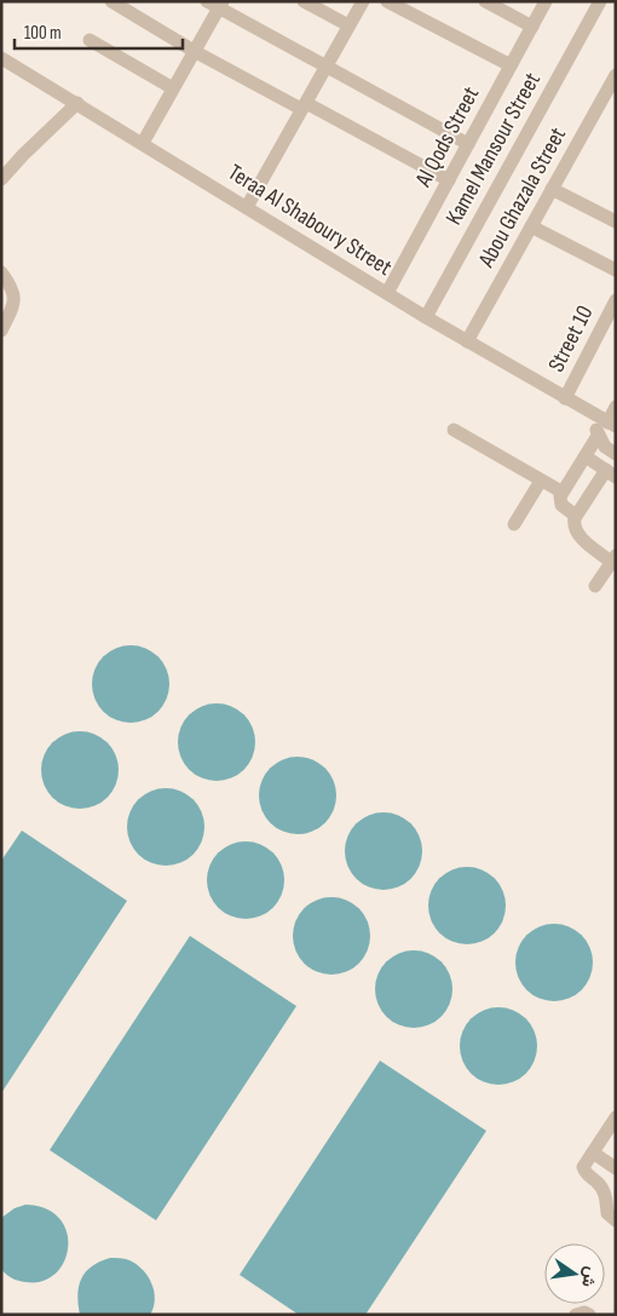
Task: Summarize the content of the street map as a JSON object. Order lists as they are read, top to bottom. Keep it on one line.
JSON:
{"streets":{"street":["Al Qods Street","Kamel Mansour Street","Abou Ghazala Street","Teraa Al Shaboury Street","Street 10"]},"crossings":[["Al Qods Street","Teraa Al Shaboury Street"],["Kamel Mansour Street","Teraa Al Shaboury Street"],["Abou Ghazala Street","Teraa Al Shaboury Street"],["Teraa Al Shaboury Street","Street 10"]],"scale_bar":"100 m","north":"right"}
